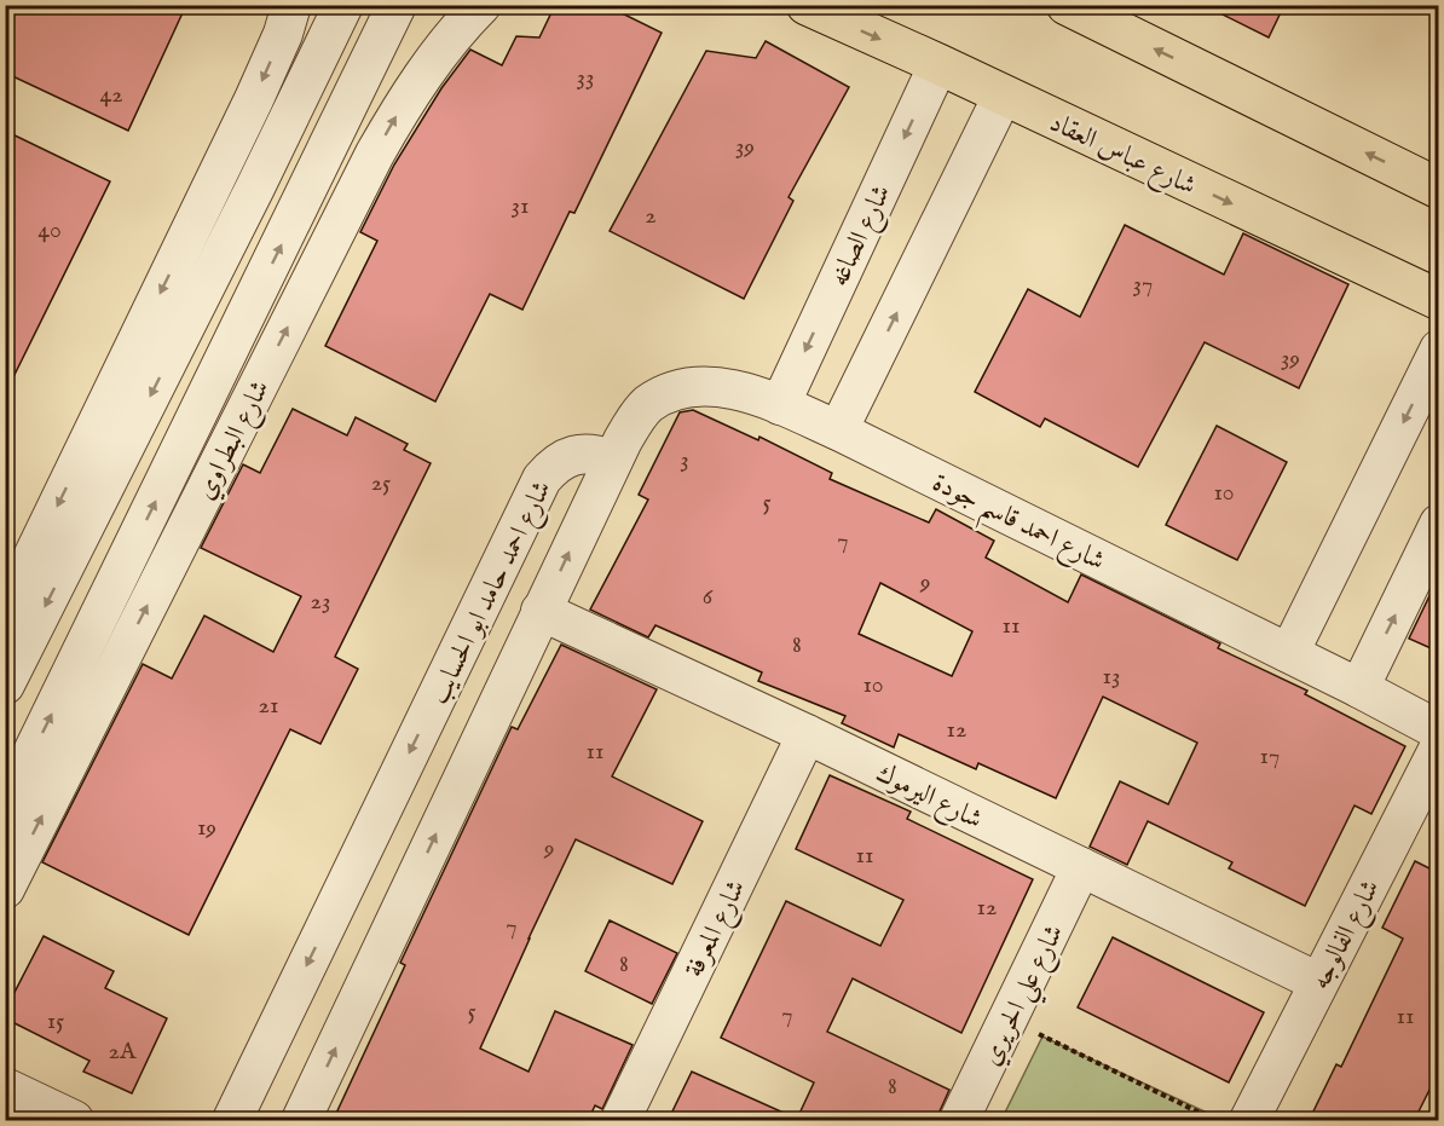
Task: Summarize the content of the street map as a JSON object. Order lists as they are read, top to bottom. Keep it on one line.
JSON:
{"streets":{"main road":["شارع عباس العقاد"],"street":["شارع الصاغه","شارع البطراوي","شارع احمد قاسم جودة","شارع احمد حامد ابو الحسايب","شارع اليرموك","شارع المعرفة","شارع الفالوجه","شارع علي الحريري"]},"crossings":[["شارع عباس العقاد","شارع الصاغه"],["شارع الصاغه","شارع احمد قاسم جودة"],["شارع احمد قاسم جودة","شارع احمد حامد ابو الحسايب"],["شارع احمد حامد ابو الحسايب","شارع اليرموك"],["شارع اليرموك","شارع المعرفة"],["شارع اليرموك","شارع الفالوجه"],["شارع اليرموك","شارع علي الحريري"]],"house_numbers":["33","42","39","31","2","40","37","39","3","25","10","5","7","9","6","23","11","8","13","10","21","12","11","17","19","9","11","12","7","8","5","7","11","15","2A","8"]}
